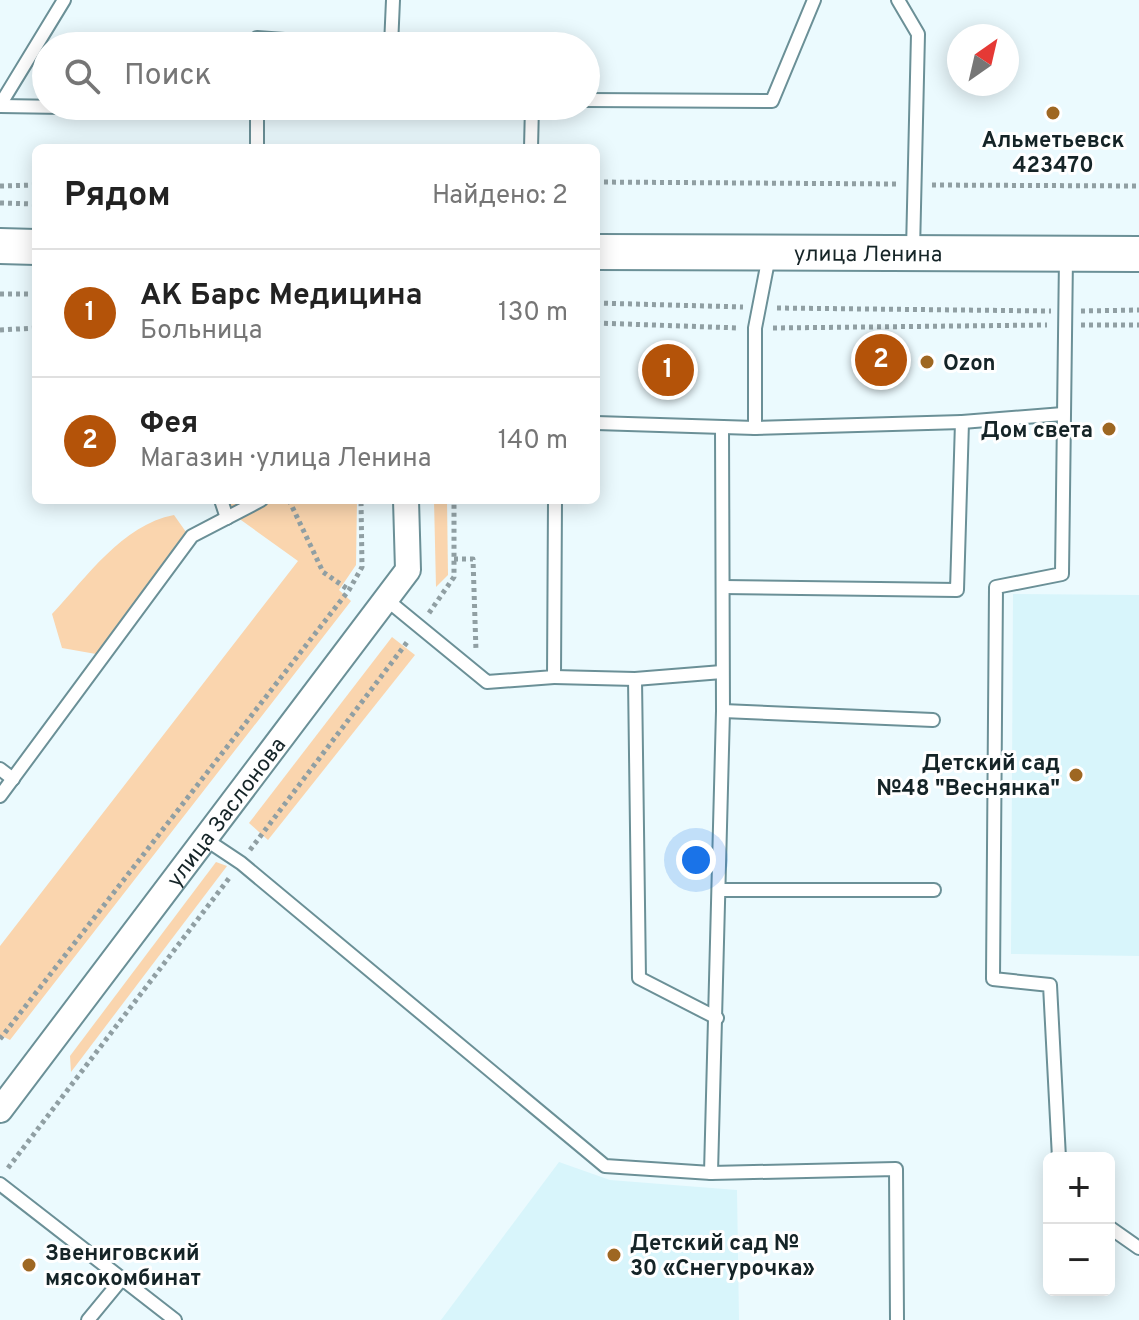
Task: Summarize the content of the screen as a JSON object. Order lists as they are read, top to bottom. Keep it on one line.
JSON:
{"streets":{"main road":["улица Ленина"],"street":["улица Заслонова"]},"places":["Альметьевск 423470","Ozon","Дом света","Детский сад №48 \"Веснянка\"","Детский сад № 30 «Снегурочка»","Звениговский мясокомбинат"],"north":"top right","page":{"search":"Поиск","heading":["Рядом","Найдено: 2"],"list":[{"mark":"1","name":"АК Барс Медицина","note":"Больница","value":"130 m"},{"mark":"2","name":"Фея","note":"Магазин · улица Ленина","value":"140 m"}],"pins":["2","1"],"map_buttons":["+","−"]}}
